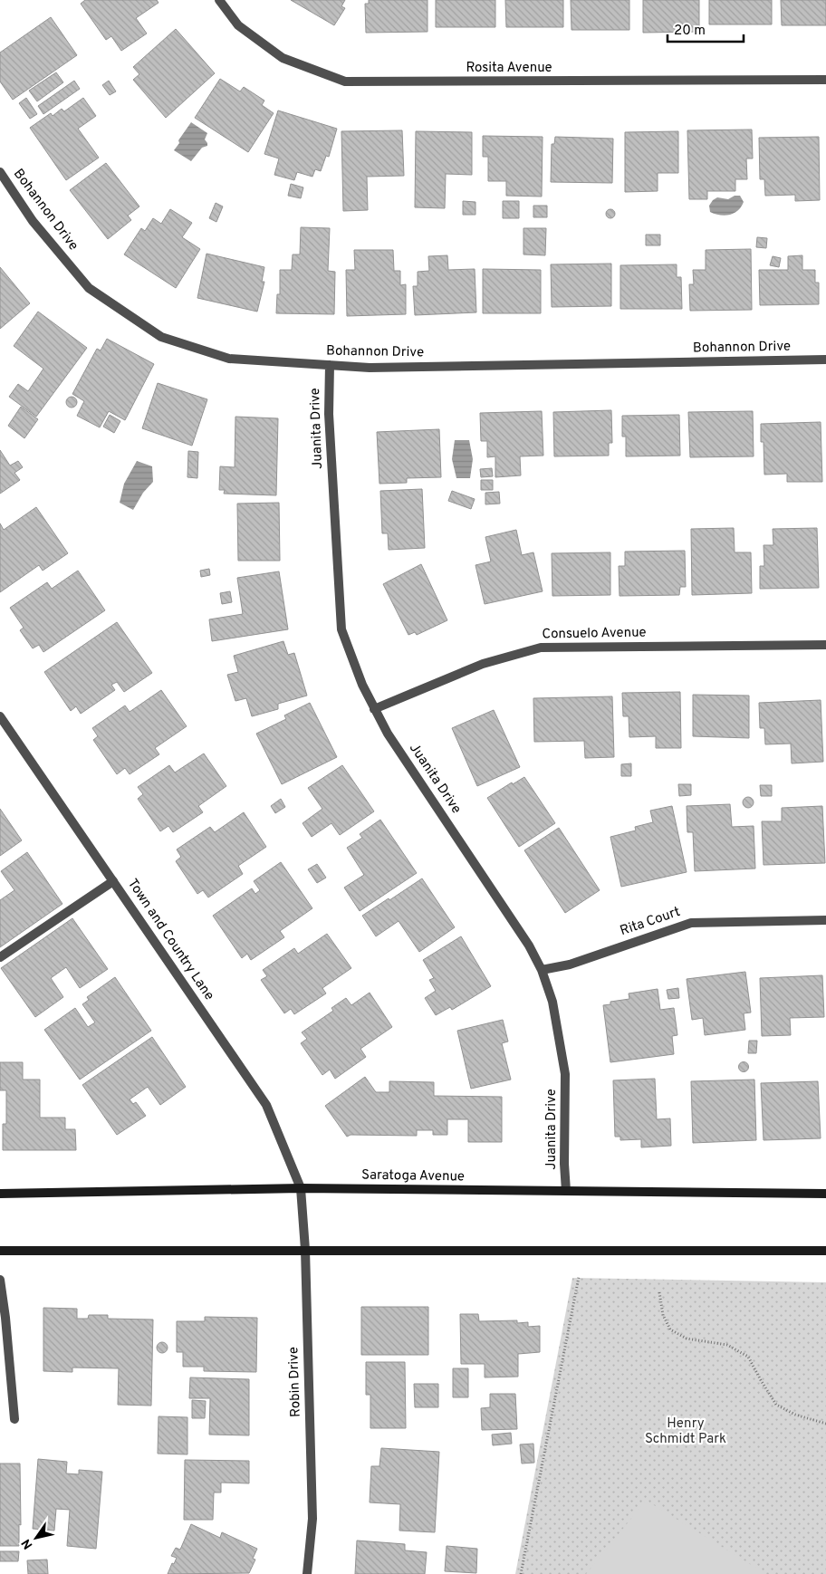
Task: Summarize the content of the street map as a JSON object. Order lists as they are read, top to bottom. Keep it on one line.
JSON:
{"streets":{"main road":["Saratoga Avenue"],"street":["Rosita Avenue","Bohannon Drive","Juanita Drive","Consuelo Avenue","Rita Court","Town and Country Lane","Robin Drive"]},"crossings":[["Bohannon Drive","Juanita Drive"],["Juanita Drive","Consuelo Avenue"],["Juanita Drive","Rita Court"],["Juanita Drive","Saratoga Avenue"],["Town and Country Lane","Saratoga Avenue"],["Town and Country Lane","Robin Drive"],["Saratoga Avenue","Robin Drive"]],"parks":["Henry Schmidt Park"],"scale_bar":"20 m","north":"bottom left"}
